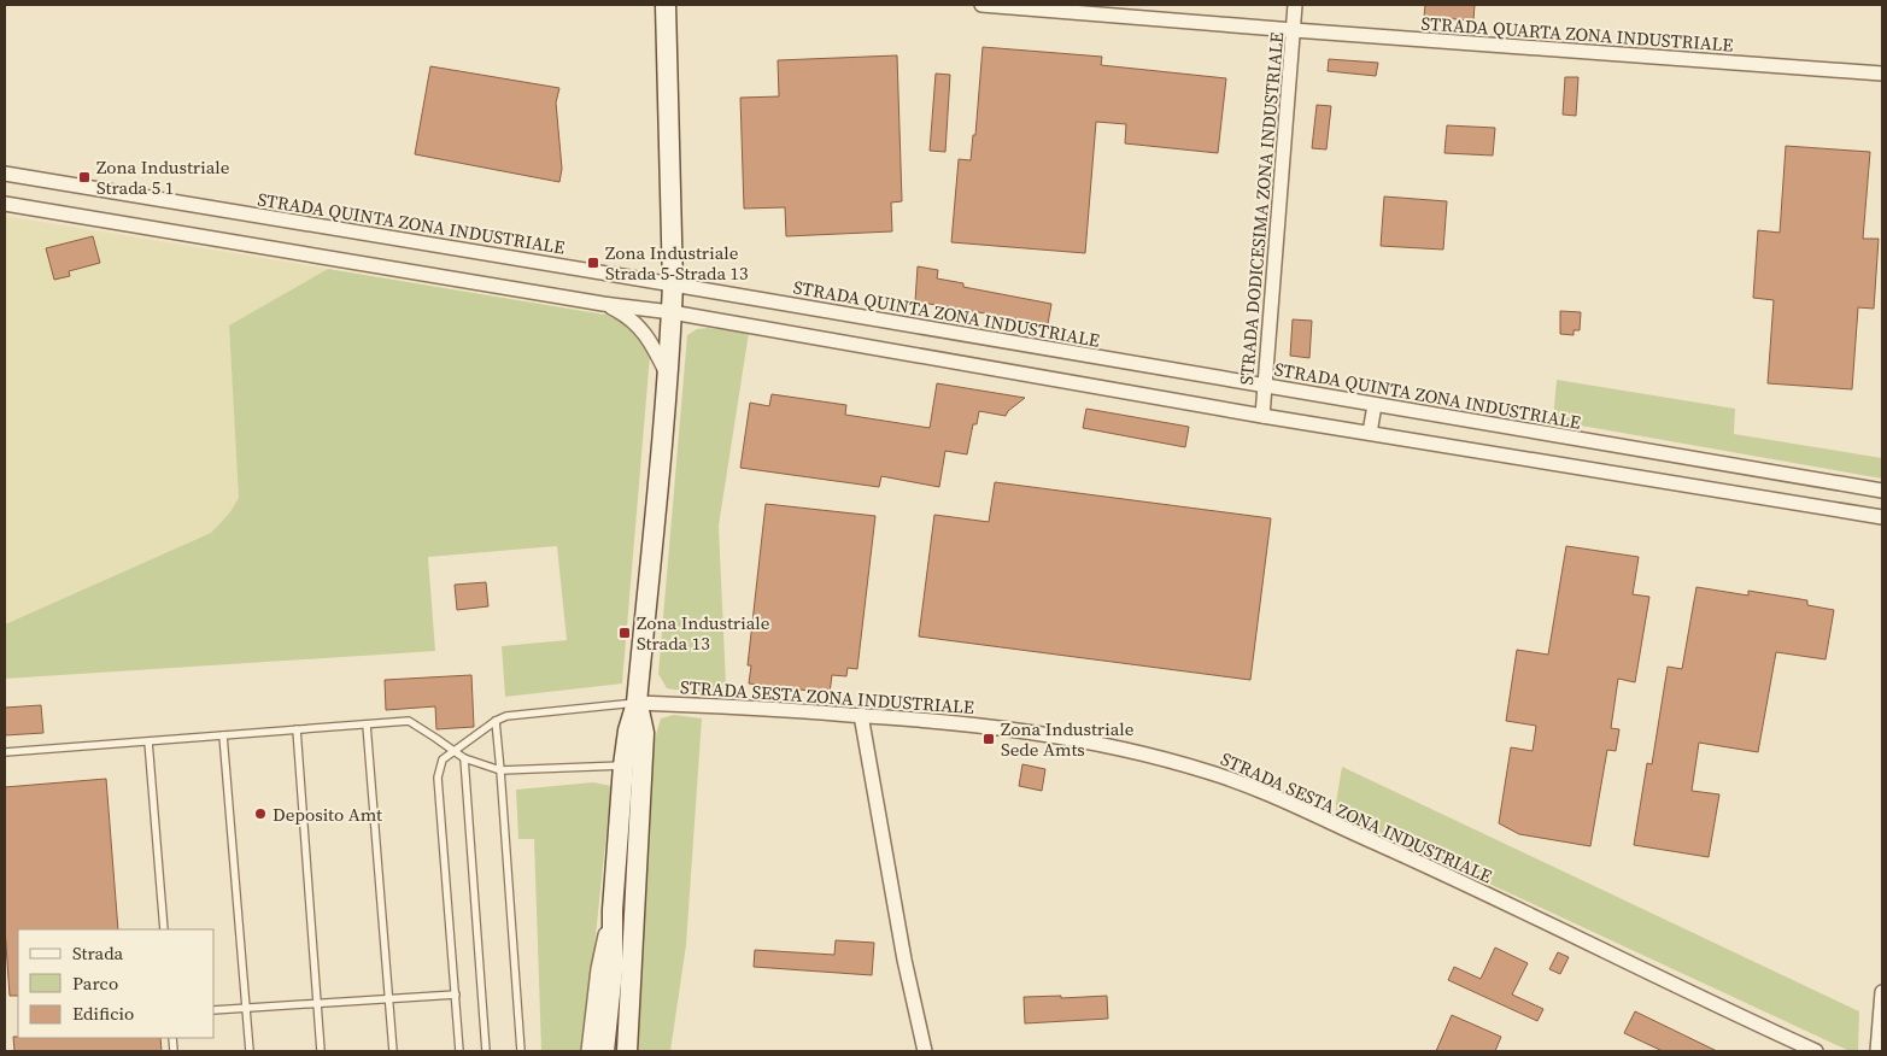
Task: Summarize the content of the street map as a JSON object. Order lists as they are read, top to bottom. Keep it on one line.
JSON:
{"streets":{"street":["STRADA QUARTA ZONA INDUSTRIALE","STRADA DODICESIMA ZONA INDUSTRIALE","STRADA QUINTA ZONA INDUSTRIALE","STRADA SESTA ZONA INDUSTRIALE"]},"crossings":[["STRADA QUARTA ZONA INDUSTRIALE","STRADA DODICESIMA ZONA INDUSTRIALE"],["STRADA DODICESIMA ZONA INDUSTRIALE","STRADA QUINTA ZONA INDUSTRIALE"]],"places":{"transit":["Zona Industriale Strada 5 1","Zona Industriale Strada 5-Strada 13","Zona Industriale Strada 13","Zona Industriale Sede Amts"],"other":["Deposito Amt"]},"legend":["Strada","Parco","Edificio"]}
